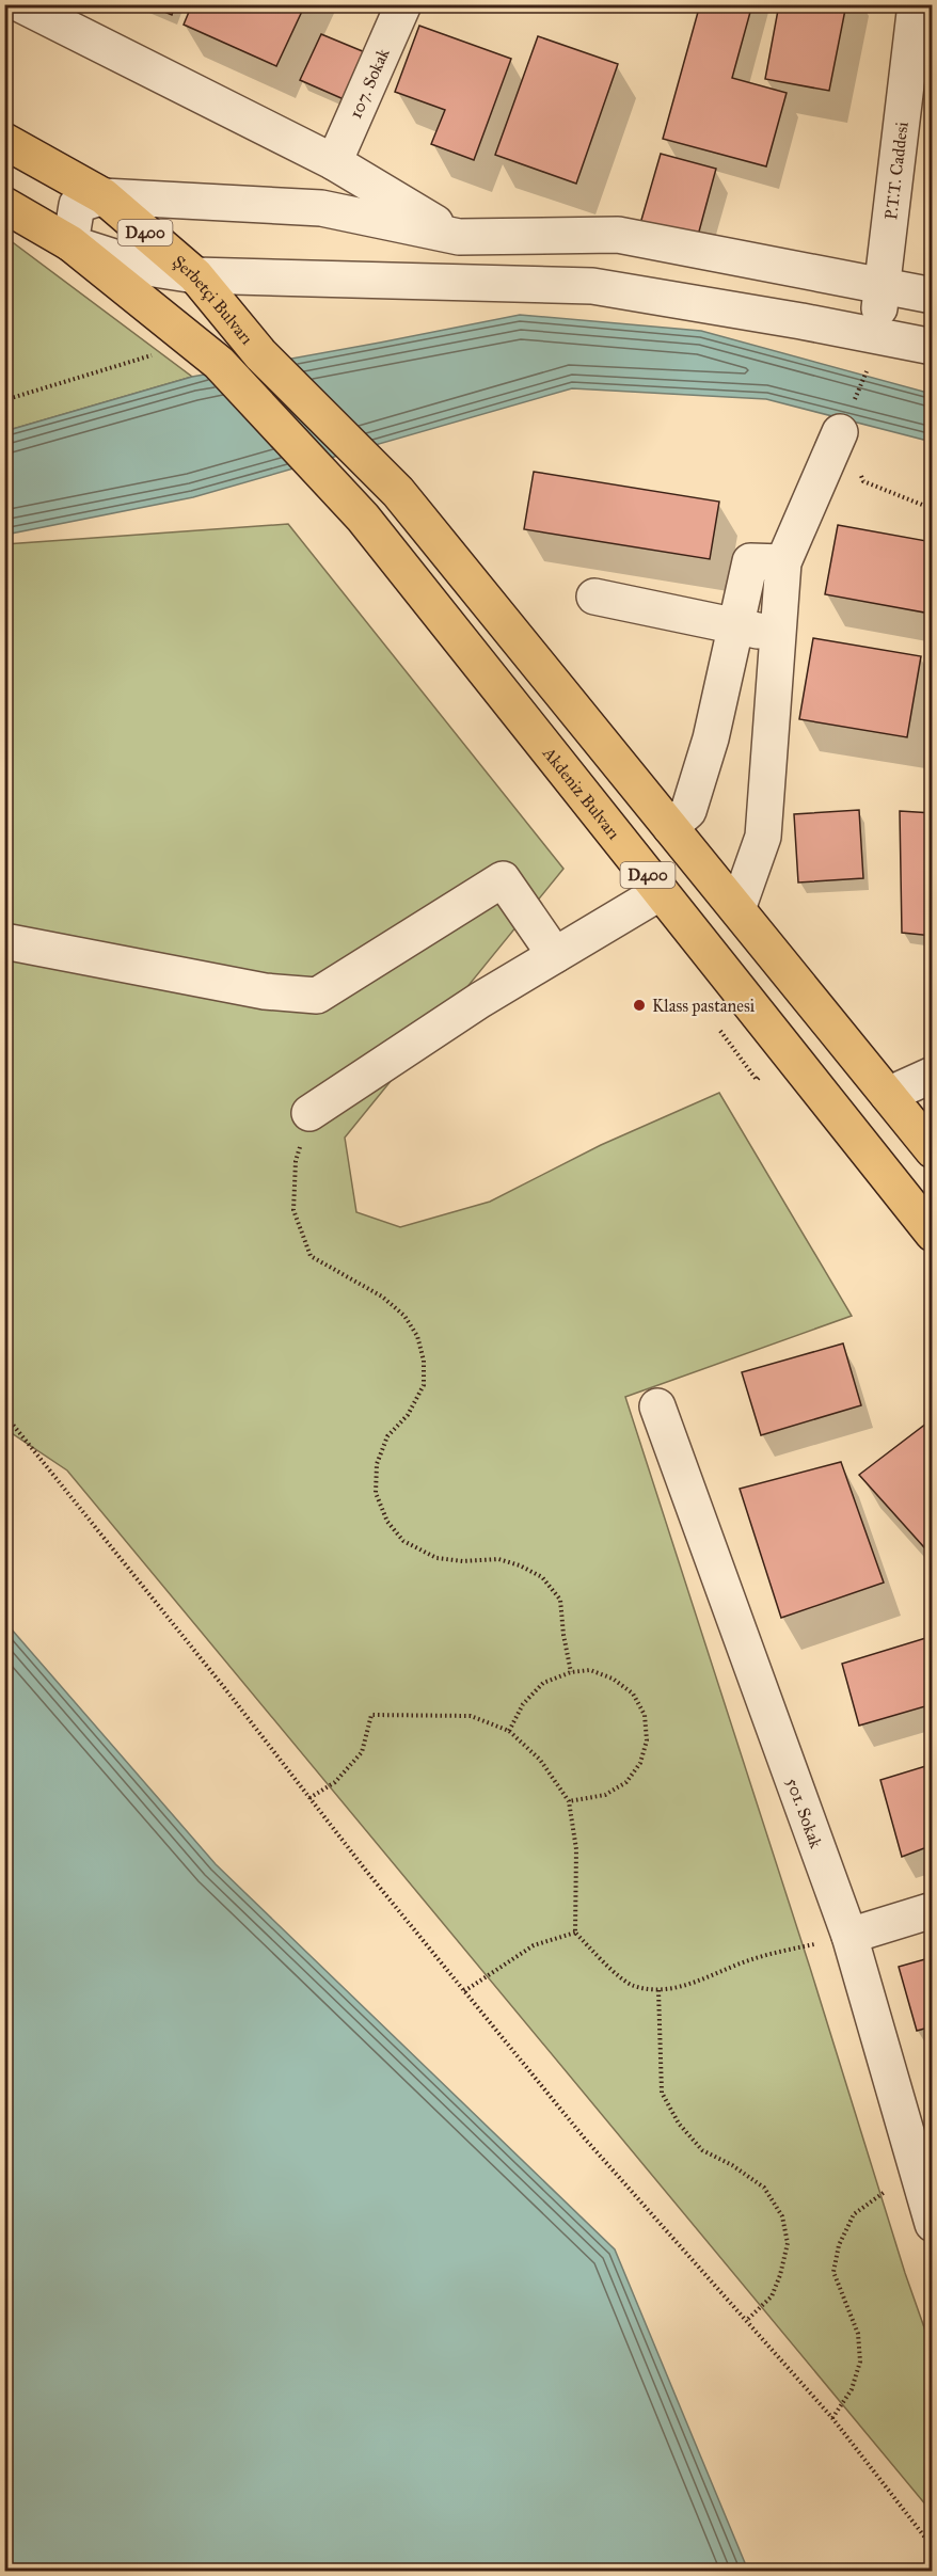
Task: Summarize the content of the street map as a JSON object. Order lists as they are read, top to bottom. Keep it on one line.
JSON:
{"streets":{"highway":["D400","Şerbetçi Bulvarı","Akdeniz Bulvarı"],"street":["107. Sokak","P.T.T. Caddesi","501. Sokak"]},"crossings":[["D400","Şerbetçi Bulvarı"],["D400","Akdeniz Bulvarı"]],"places":["Klass pastanesi"]}
